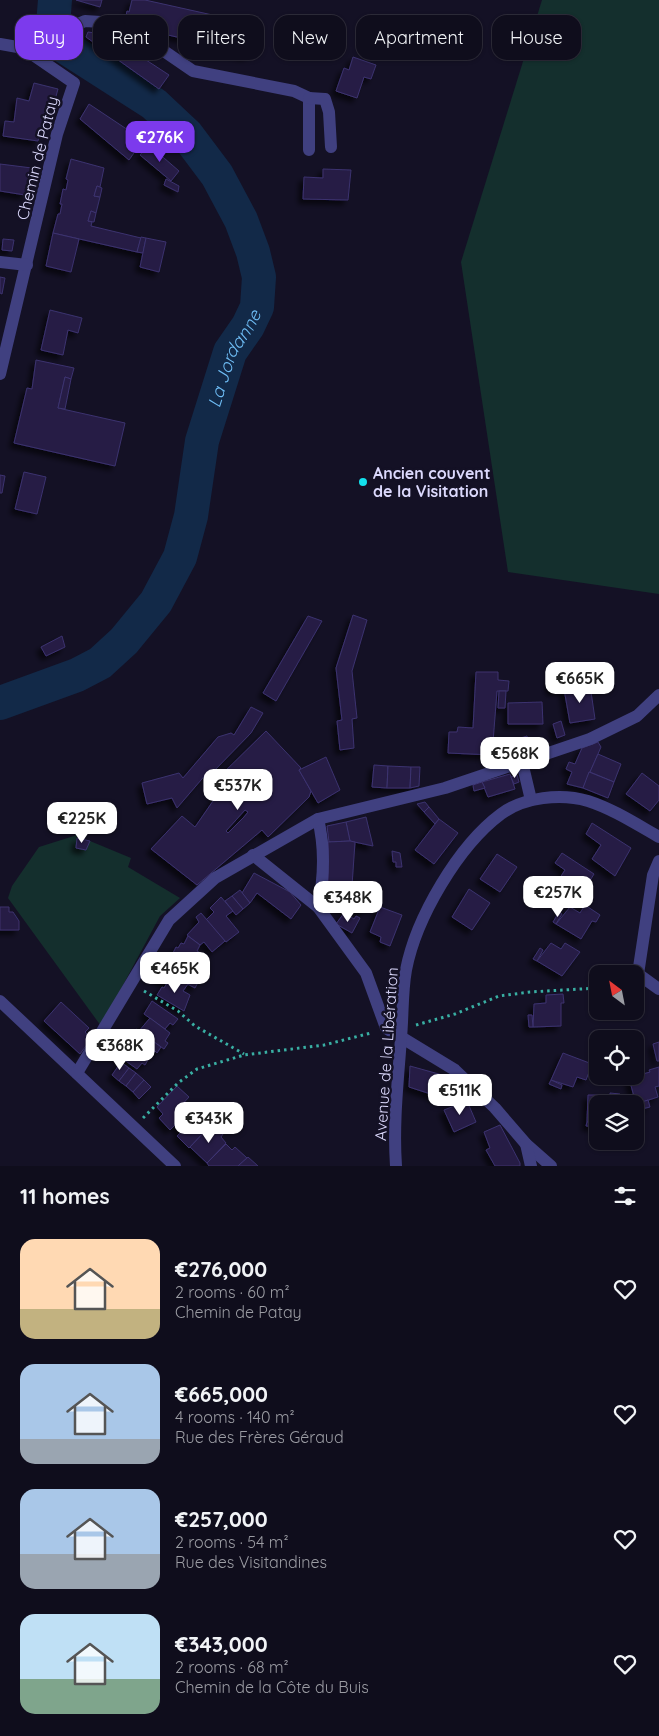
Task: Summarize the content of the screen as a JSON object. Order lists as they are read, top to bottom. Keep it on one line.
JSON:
{"streets":{"street":["Chemin de Patay","Avenue de la Libération"]},"water":["La Jordanne"],"places":["Ancien couvent de la Visitation"],"north":"top left","page":{"chip":["Buy","Rent","Filters","New","Apartment","House"],"price":["€276K","€665K","€568K","€537K","€225K","€257K","€348K","€465K","€368K","€511K","€343K"],"heading":"11 homes","list":[{"name":"€276,000","note":"2 rooms · 60 m² · Chemin de Patay"},{"name":"€665,000","note":"4 rooms · 140 m² · Rue des Frères Géraud"},{"name":"€257,000","note":"2 rooms · 54 m² · Rue des Visitandines"},{"name":"€343,000","note":"2 rooms · 68 m² · Chemin de la Côte du Buis"}]}}
